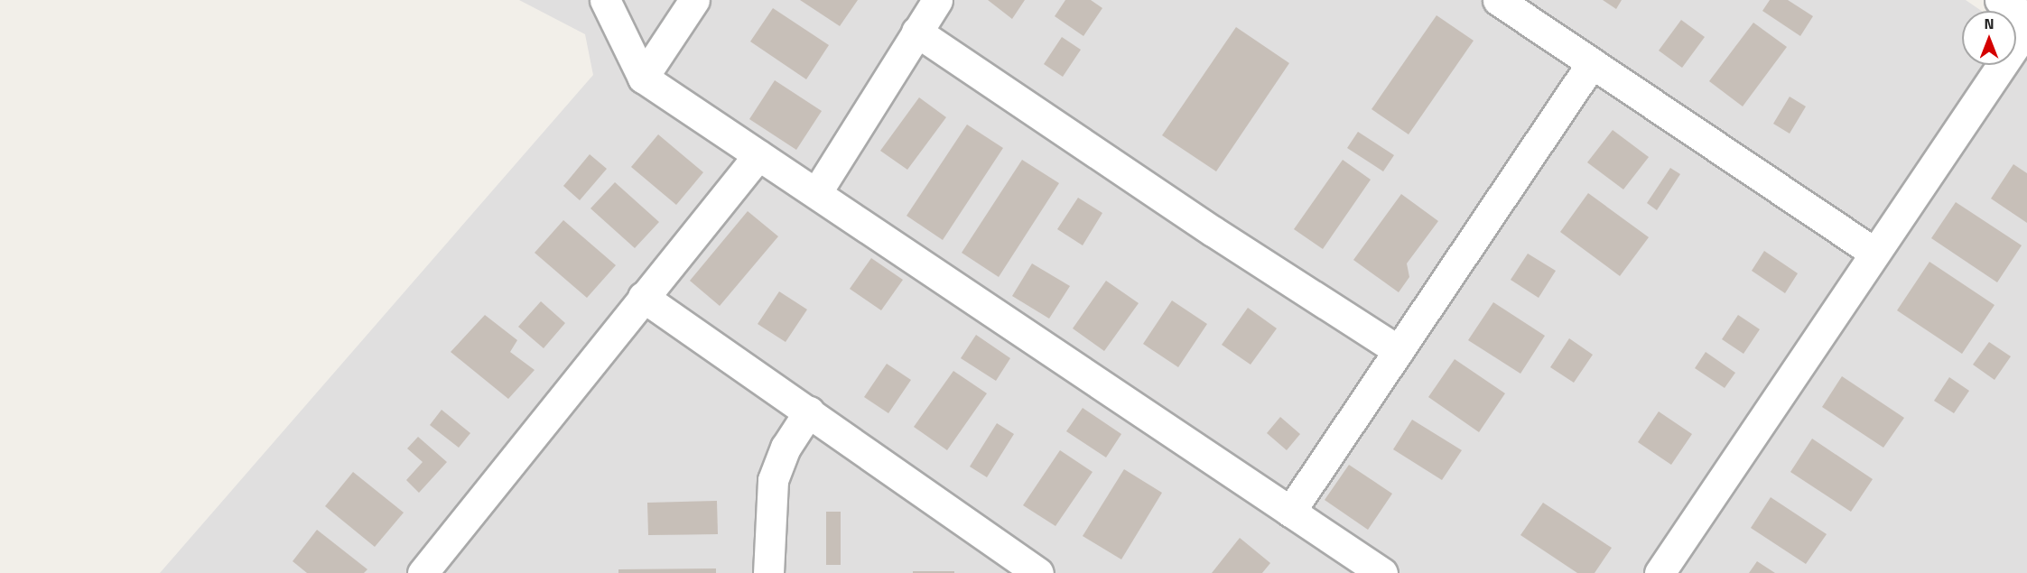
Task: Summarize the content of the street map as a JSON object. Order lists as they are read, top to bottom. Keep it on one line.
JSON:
{"north":"top"}
